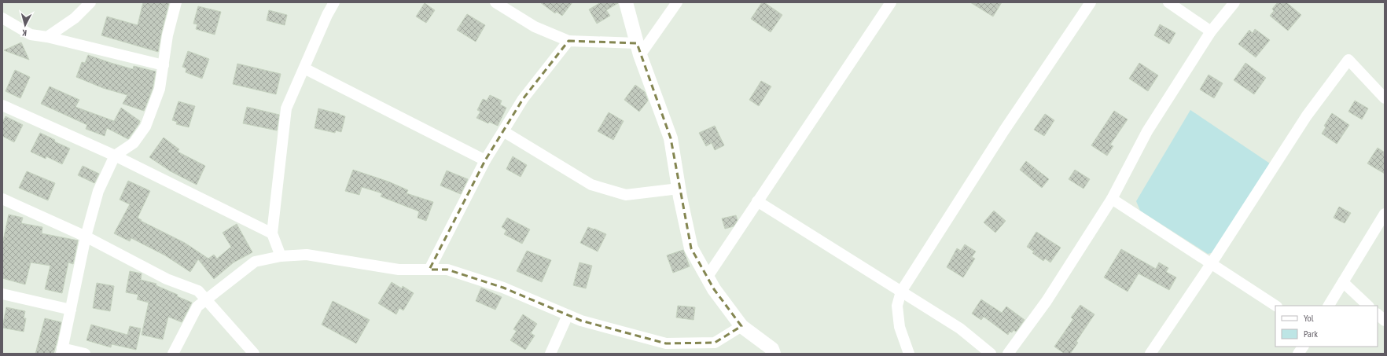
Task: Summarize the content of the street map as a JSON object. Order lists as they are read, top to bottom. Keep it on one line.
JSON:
{"legend":["Yol","Park"],"north":"bottom"}
